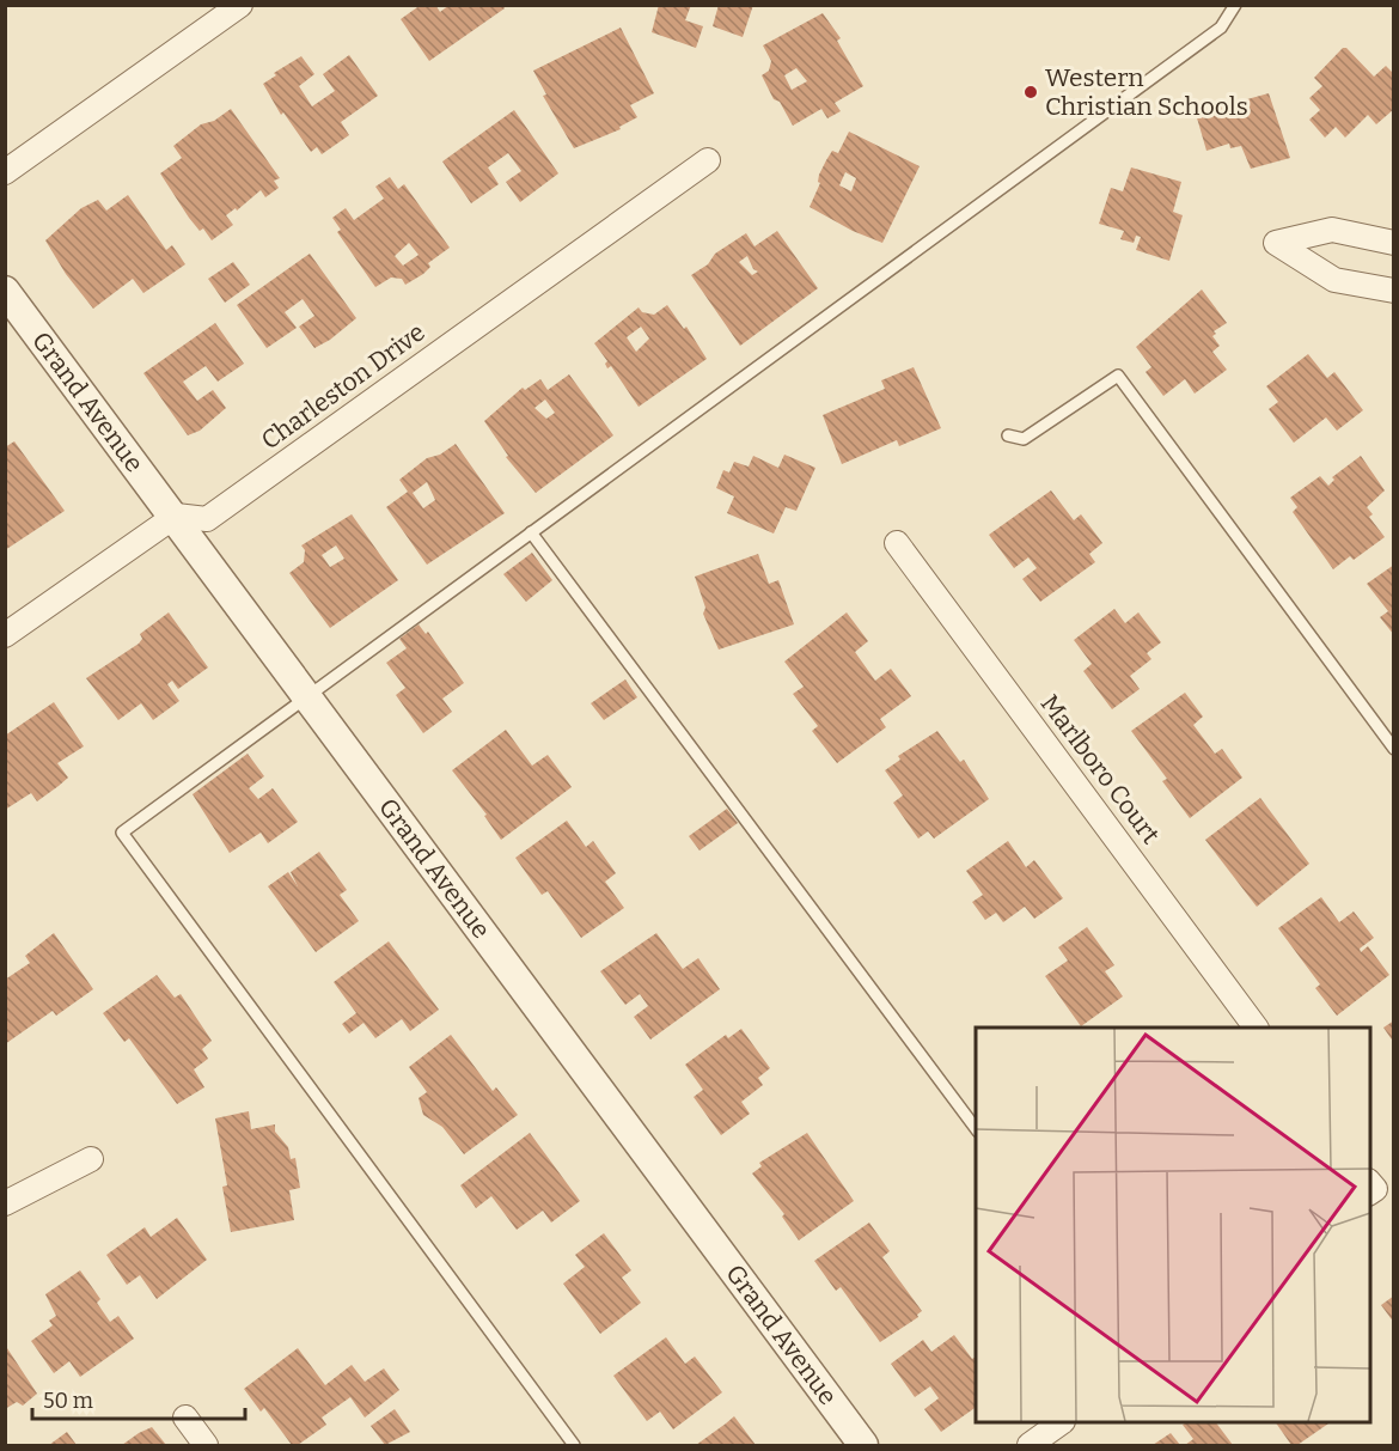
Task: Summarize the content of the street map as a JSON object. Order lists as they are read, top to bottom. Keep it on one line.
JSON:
{"streets":{"street":["Charleston Drive","Grand Avenue","Marlboro Court"]},"crossings":[["Charleston Drive","Grand Avenue"]],"places":["Western Christian Schools"],"scale_bar":"50 m"}
